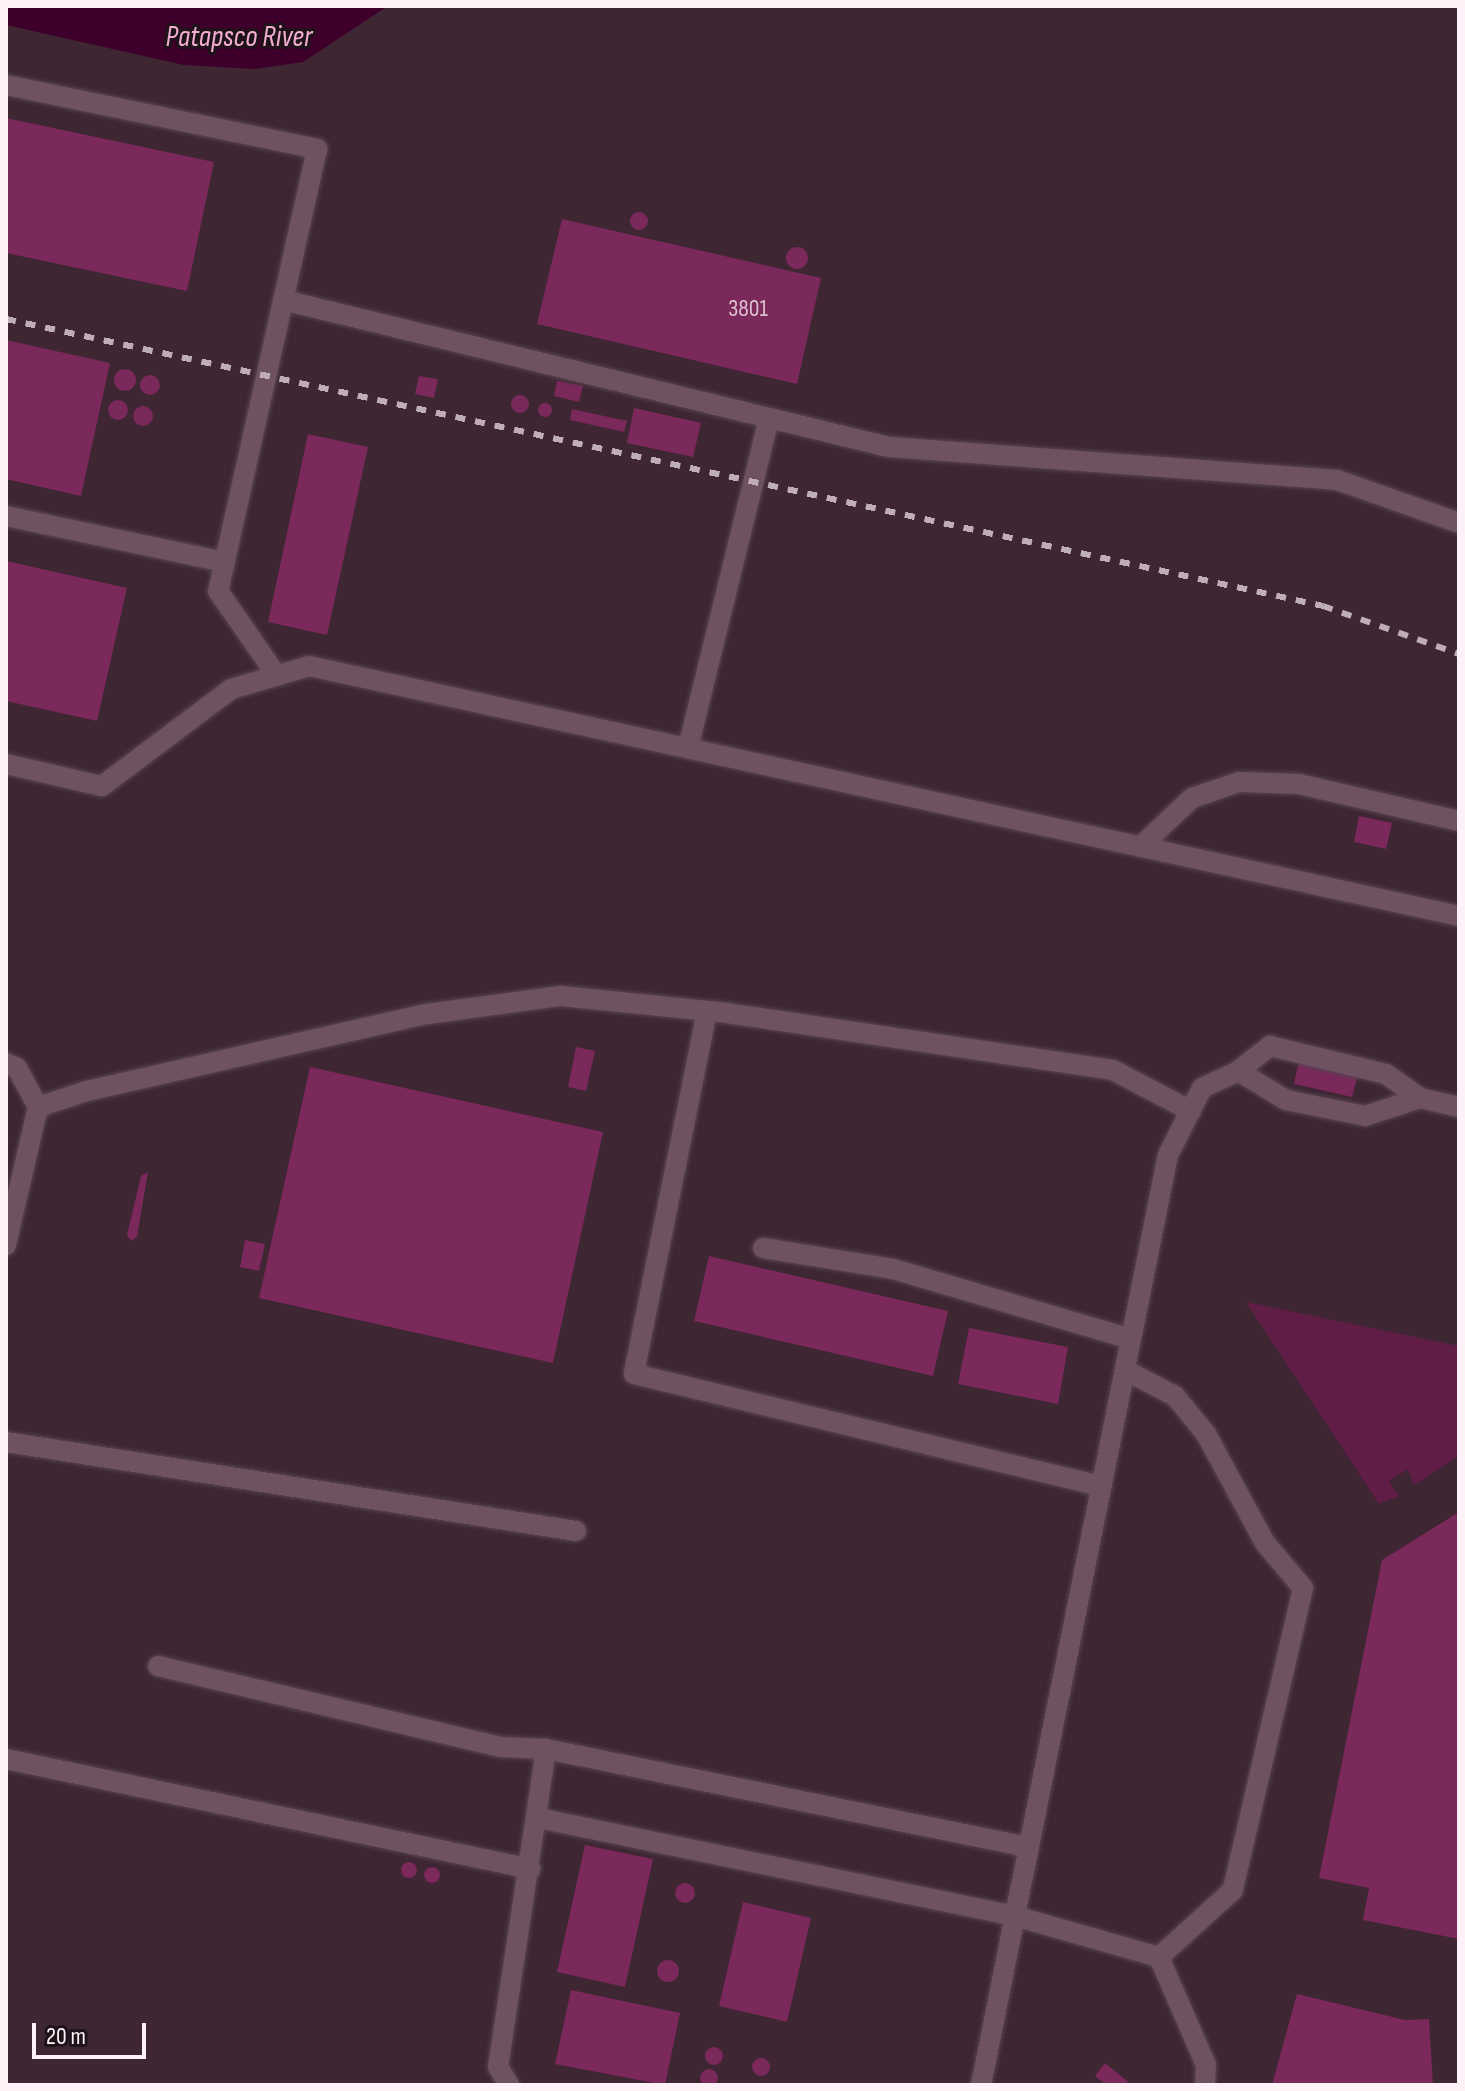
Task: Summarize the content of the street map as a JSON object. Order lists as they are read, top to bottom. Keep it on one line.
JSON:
{"water":["Patapsco River"],"house_numbers":["3801"],"scale_bar":"20 m"}
